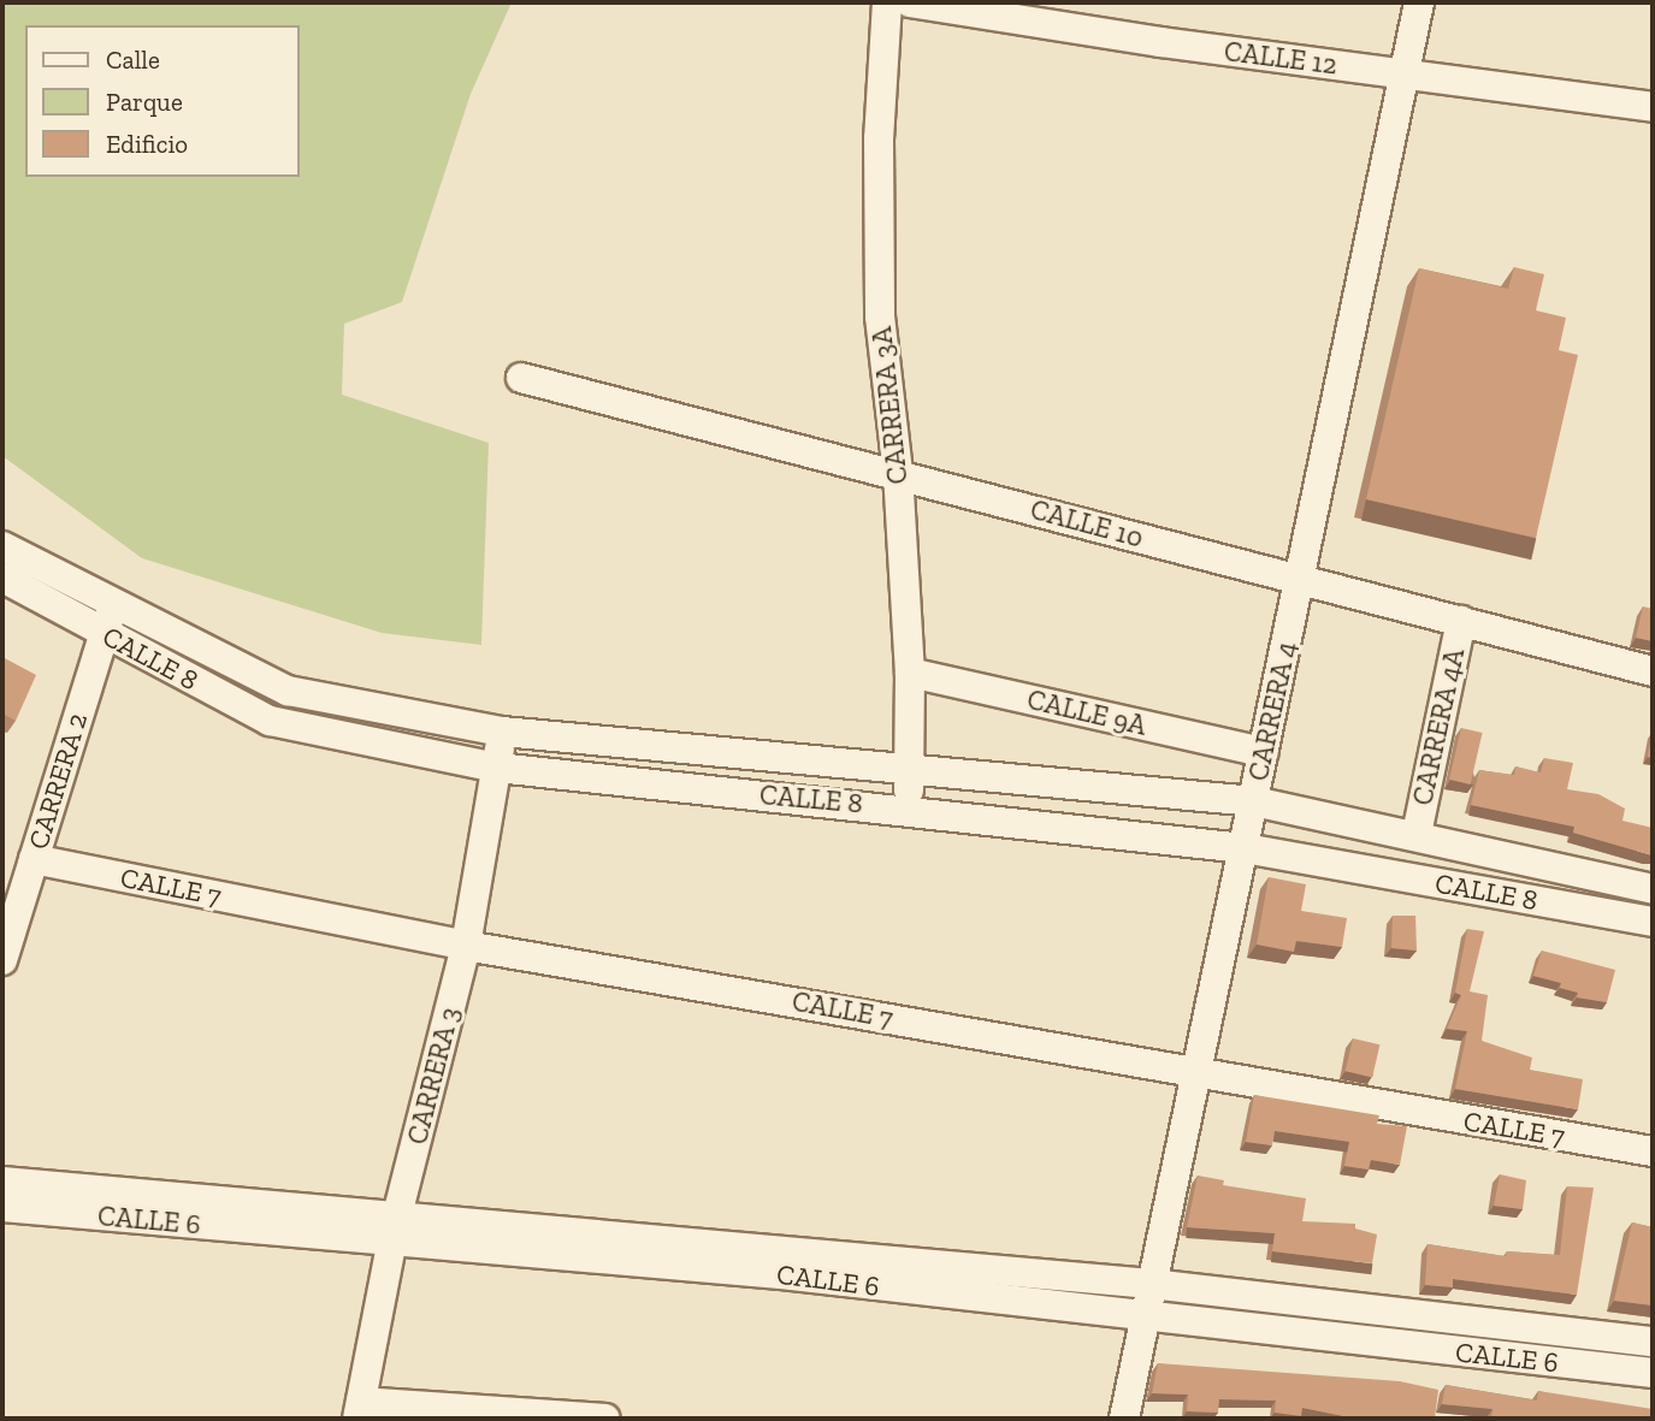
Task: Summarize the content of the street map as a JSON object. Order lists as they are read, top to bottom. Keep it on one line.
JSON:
{"streets":{"street":["CALLE 12","CARRERA 3A","CALLE 10","CALLE 8","CARRERA 4","CALLE 9A","CARRERA 4A","CARRERA 2","CALLE 7","CARRERA 3","CALLE 6"]},"crossings":[["CALLE 12","CARRERA 4"],["CARRERA 3A","CALLE 10"],["CARRERA 3A","CALLE 8"],["CARRERA 3A","CALLE 9A"],["CALLE 10","CARRERA 4"],["CALLE 10","CARRERA 4A"],["CALLE 8","CARRERA 4"],["CALLE 8","CARRERA 4A"],["CALLE 8","CARRERA 2"],["CALLE 8","CARRERA 3"],["CARRERA 4","CALLE 9A"],["CARRERA 4","CALLE 7"],["CARRERA 4","CALLE 6"],["CARRERA 2","CALLE 7"],["CALLE 7","CARRERA 3"],["CARRERA 3","CALLE 6"]],"legend":["Calle","Parque","Edificio"]}
